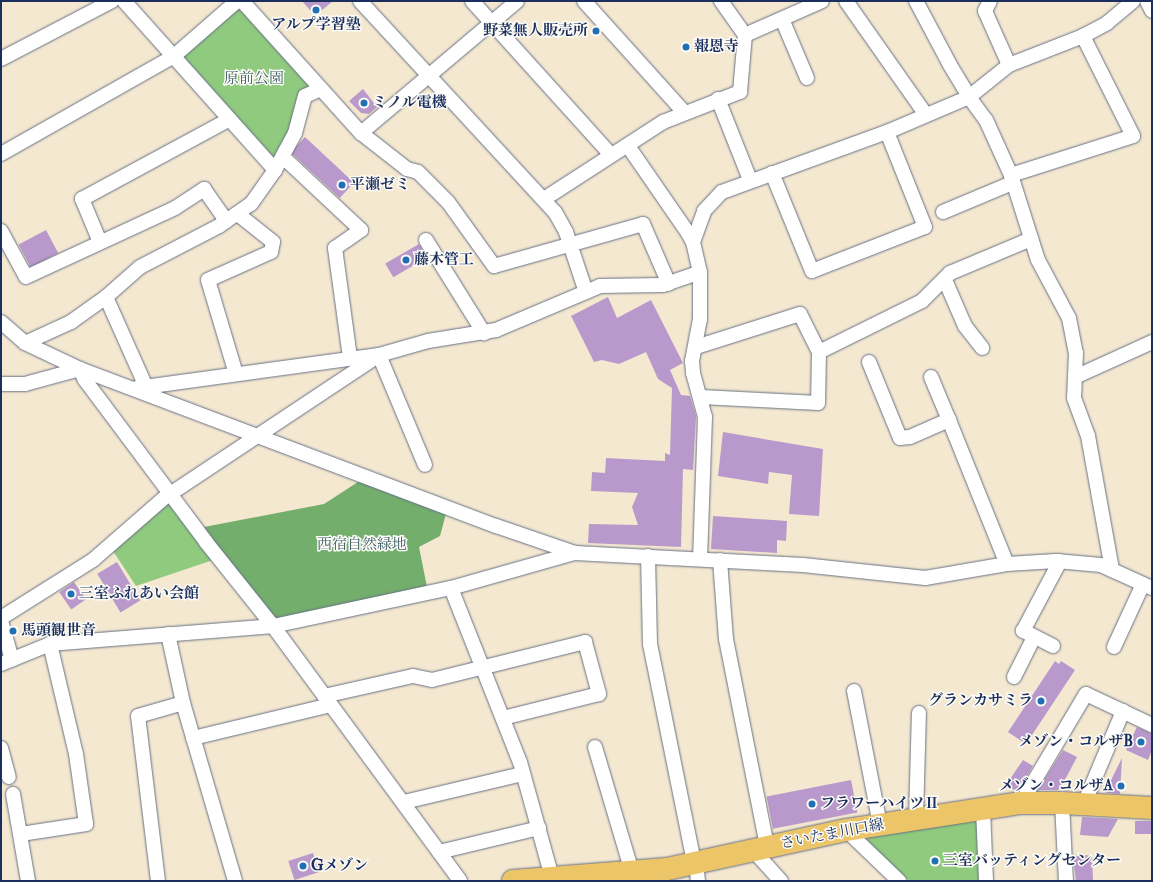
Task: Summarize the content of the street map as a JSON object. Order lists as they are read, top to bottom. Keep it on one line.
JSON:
{"streets":{"main road":["さいたま川口線"]},"parks":["原前公園","西宿自然緑地"],"places":["アルプ学習塾","野菜無人販売所","報恩寺","ミノル電機","平瀬ゼミ","藤木管工","三室ふれあい会館","馬頭観世音","グランカサミラ","メゾン・コルザB","メゾン・コルザA","フラワーハイツⅡ","三室バッティングセンター","Gメゾン"]}
